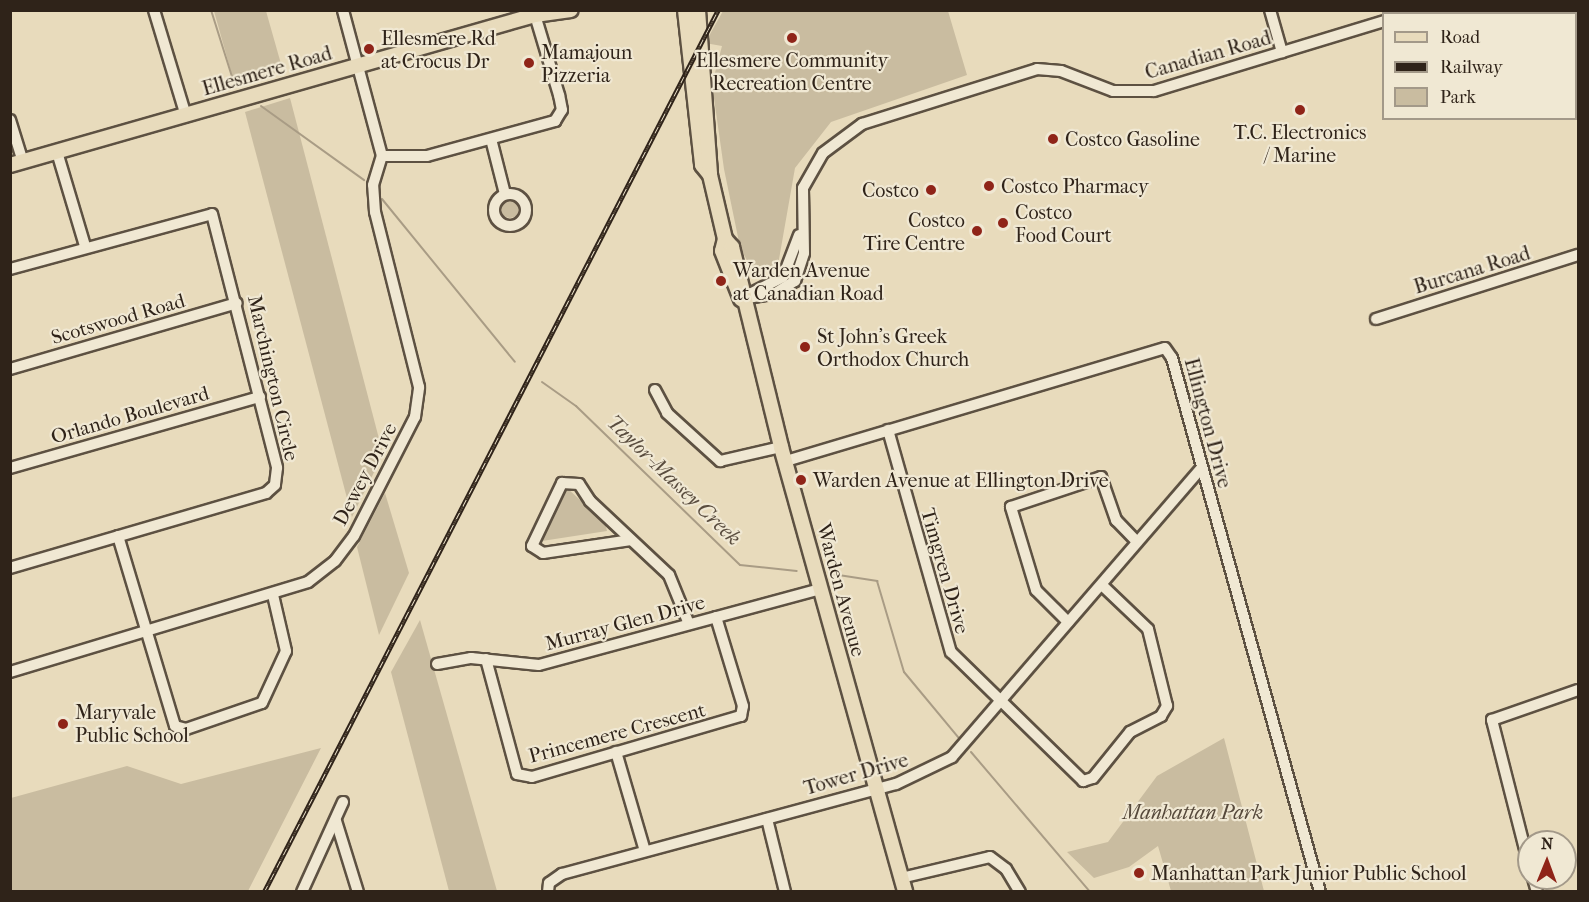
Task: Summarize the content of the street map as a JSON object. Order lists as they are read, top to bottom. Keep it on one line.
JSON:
{"streets":{"main road":["Ellesmere Road","Warden Avenue"],"street":["Canadian Road","Burcana Road","Scotswood Road","Marchington Circle","Orlando Boulevard","Ellington Drive","Dewey Drive","Timgren Drive","Murray Glen Drive","Princemere Crescent","Tower Drive"]},"crossings":[["Canadian Road","Warden Avenue"],["Scotswood Road","Marchington Circle"],["Marchington Circle","Orlando Boulevard"],["Ellington Drive","Timgren Drive"],["Ellington Drive","Warden Avenue"],["Ellington Drive","Tower Drive"],["Timgren Drive","Tower Drive"],["Warden Avenue","Murray Glen Drive"],["Warden Avenue","Tower Drive"],["Murray Glen Drive","Princemere Crescent"]],"water":["Taylor-Massey Creek"],"parks":["Manhattan Park"],"places":["Ellesmere Community Recreation Centre","Ellesmere Rd at Crocus Dr","Mamajoun Pizzeria","T.C. Electronics / Marine","Costco Gasoline","Costco Pharmacy","Costco","Costco Food Court","Costco Tire Centre","Warden Avenue at Canadian Road","St John's Greek Orthodox Church","Warden Avenue at Ellington Drive","Maryvale Public School","Manhattan Park Junior Public School"],"legend":["Road","Railway","Park"],"north":"top"}
